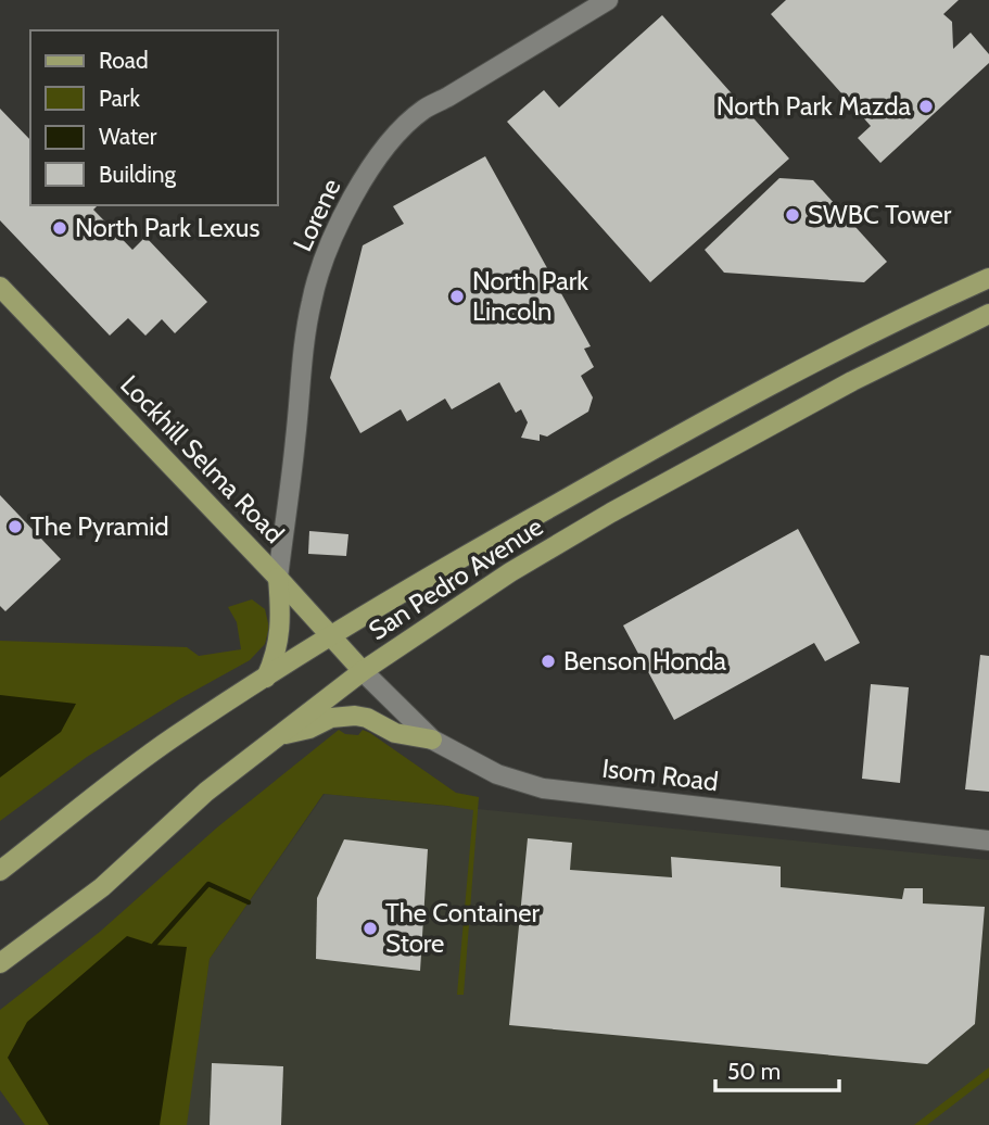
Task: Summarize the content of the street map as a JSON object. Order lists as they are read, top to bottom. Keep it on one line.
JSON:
{"streets":{"main road":["Lockhill Selma Road","San Pedro Avenue"],"street":["Lorene","Isom Road"]},"crossings":[["Lorene","Lockhill Selma Road"],["Lockhill Selma Road","San Pedro Avenue"],["Lockhill Selma Road","Isom Road"],["San Pedro Avenue","Isom Road"]],"places":["North Park Mazda","SWBC Tower","North Park Lexus","North Park Lincoln","The Pyramid","Benson Honda","The Container Store"],"legend":["Road","Park","Water","Building"],"scale_bar":"50 m"}
